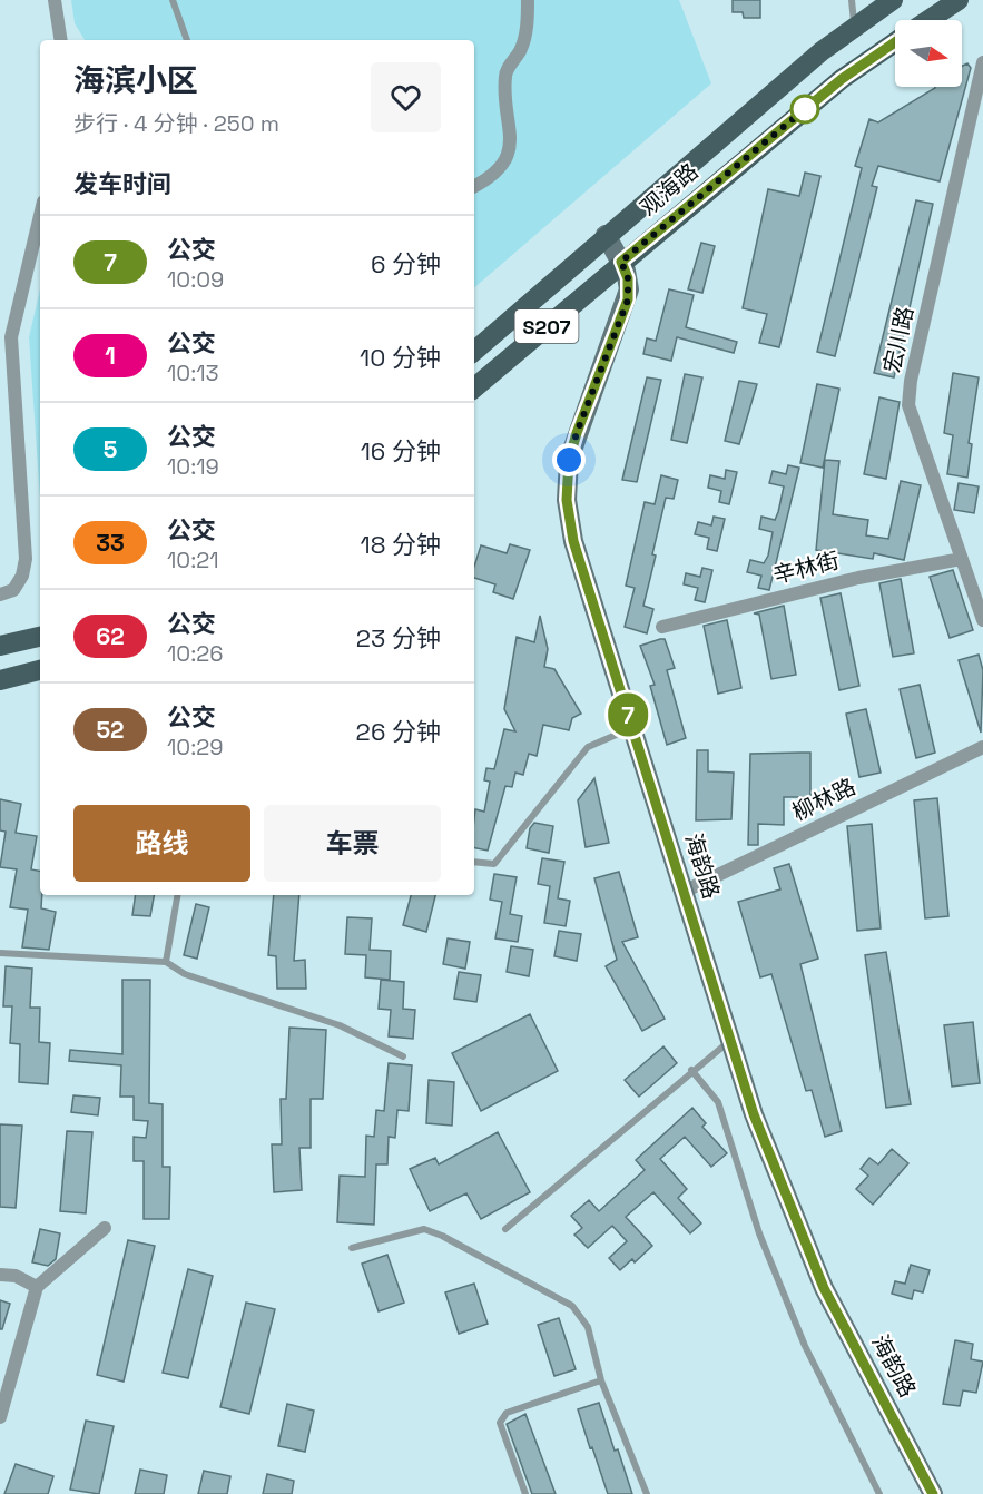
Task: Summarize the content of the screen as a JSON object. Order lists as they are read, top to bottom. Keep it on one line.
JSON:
{"streets":{"main road":["观海路","S207"],"street":["宏川路","辛林街","柳林路","海韵路"]},"crossings":[["观海路","海韵路"],["宏川路","辛林街"],["柳林路","海韵路"]],"lines":["bus line 7"],"north":"right","page":{"on_map":"7","heading":[["海滨小区","步行 · 4 分钟 · 250 m"],"发车时间"],"list":[{"mark":"7","name":"公交","note":"10:09","value":"6 分钟"},{"mark":"1","name":"公交","note":"10:13","value":"10 分钟"},{"mark":"5","name":"公交","note":"10:19","value":"16 分钟"},{"mark":"33","name":"公交","note":"10:21","value":"18 分钟"},{"mark":"62","name":"公交","note":"10:26","value":"23 分钟"},{"mark":"52","name":"公交","note":"10:29","value":"26 分钟"}],"buttons":["路线","车票"]}}
